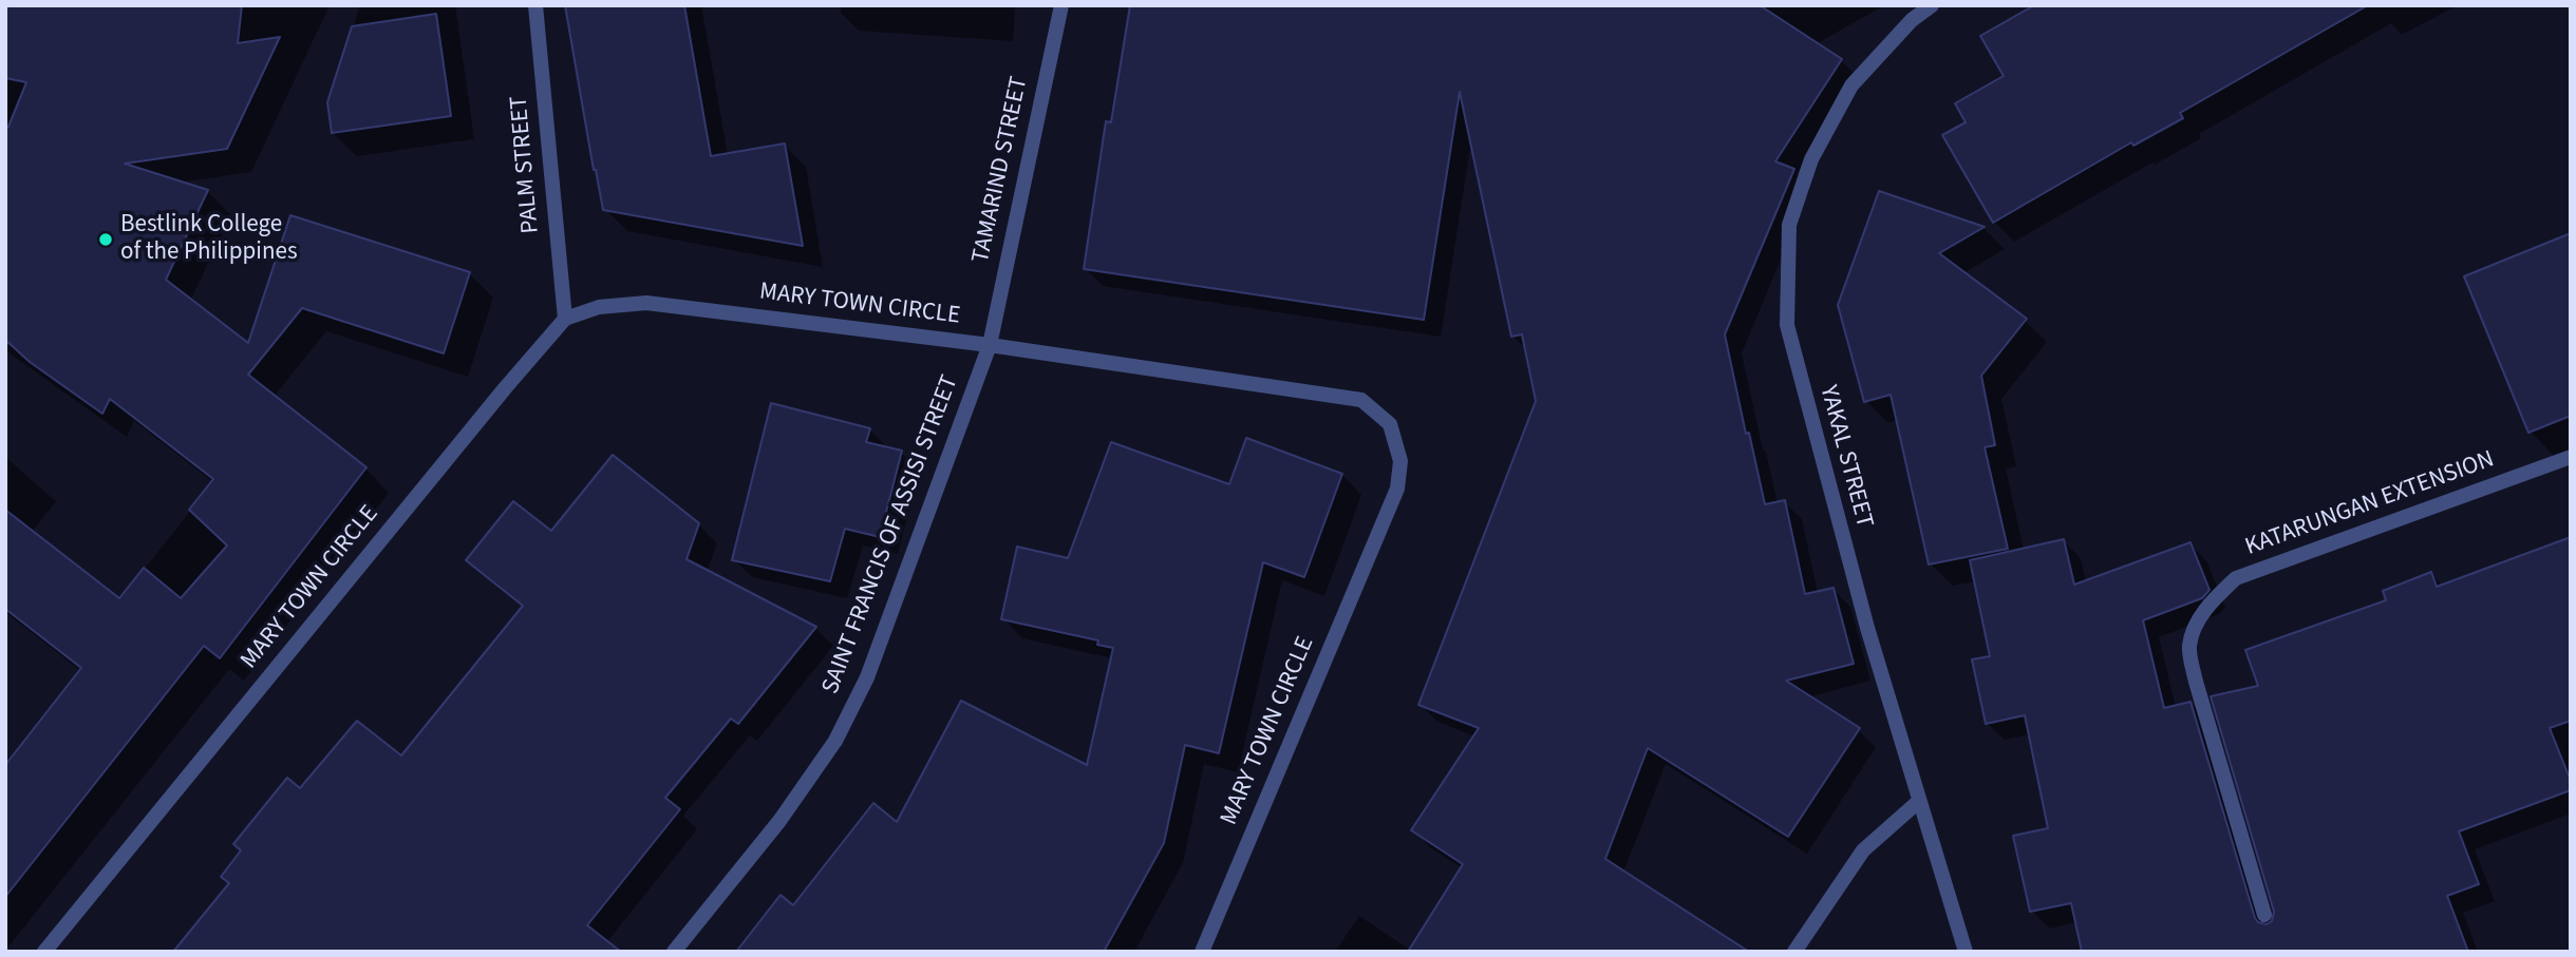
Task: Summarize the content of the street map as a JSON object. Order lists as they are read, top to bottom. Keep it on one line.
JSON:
{"streets":{"street":["PALM STREET","TAMARIND STREET","MARY TOWN CIRCLE","YAKAL STREET","KATARUNGAN EXTENSION","SAINT FRANCIS OF ASSISI STREET"]},"crossings":[["PALM STREET","MARY TOWN CIRCLE"],["TAMARIND STREET","MARY TOWN CIRCLE"],["TAMARIND STREET","SAINT FRANCIS OF ASSISI STREET"],["MARY TOWN CIRCLE","SAINT FRANCIS OF ASSISI STREET"]],"places":["Bestlink College of the Philippines"]}
